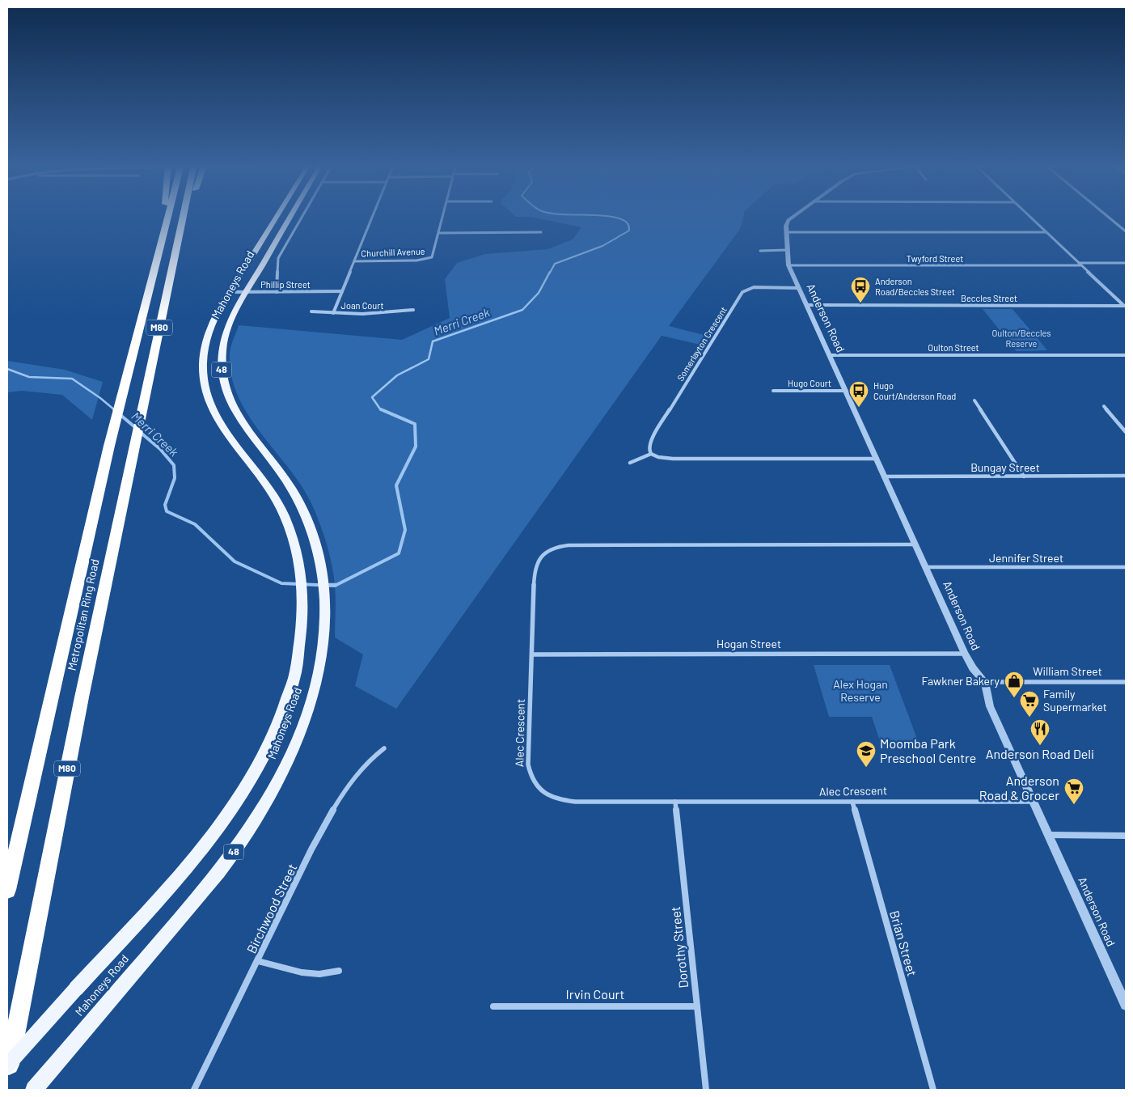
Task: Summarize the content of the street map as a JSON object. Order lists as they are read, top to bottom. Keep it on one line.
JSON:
{"streets":{"highway":["M80","Metropolitan Ring Road"],"main road":["Mahoneys Road","48"],"street":["Churchill Avenue","Twyford Street","Phillip Street","Beccles Street","Joan Court","Anderson Road","Somerlayton Crescent","Oulton Street","Hugo Court","Bungay Street","Jennifer Street","Hogan Street","William Street","Alec Crescent","Birchwood Street","Brian Street","Dorothy Street","Irvin Court"]},"crossings":[["Twyford Street","Anderson Road"],["Mahoneys Road","Phillip Street"],["Beccles Street","Anderson Road"],["Anderson Road","Somerlayton Crescent"],["Anderson Road","Oulton Street"],["Anderson Road","Hugo Court"],["Anderson Road","Bungay Street"],["Anderson Road","Jennifer Street"],["Anderson Road","Hogan Street"],["Anderson Road","William Street"],["Anderson Road","Alec Crescent"],["Hogan Street","Alec Crescent"],["Alec Crescent","Brian Street"],["Alec Crescent","Dorothy Street"],["Dorothy Street","Irvin Court"]],"water":["Merri Creek"],"parks":["Oulton/Beccles Reserve","Alex Hogan Reserve"],"places":{"bus stop":["Anderson Road/Beccles Street","Hugo Court/Anderson Road"],"shop":["Fawkner Bakery"],"supermarket":["Family Supermarket","Anderson Road & Grocer"],"restaurant":["Anderson Road Deli"],"school or university":["Moomba Park Preschool Centre"]}}
